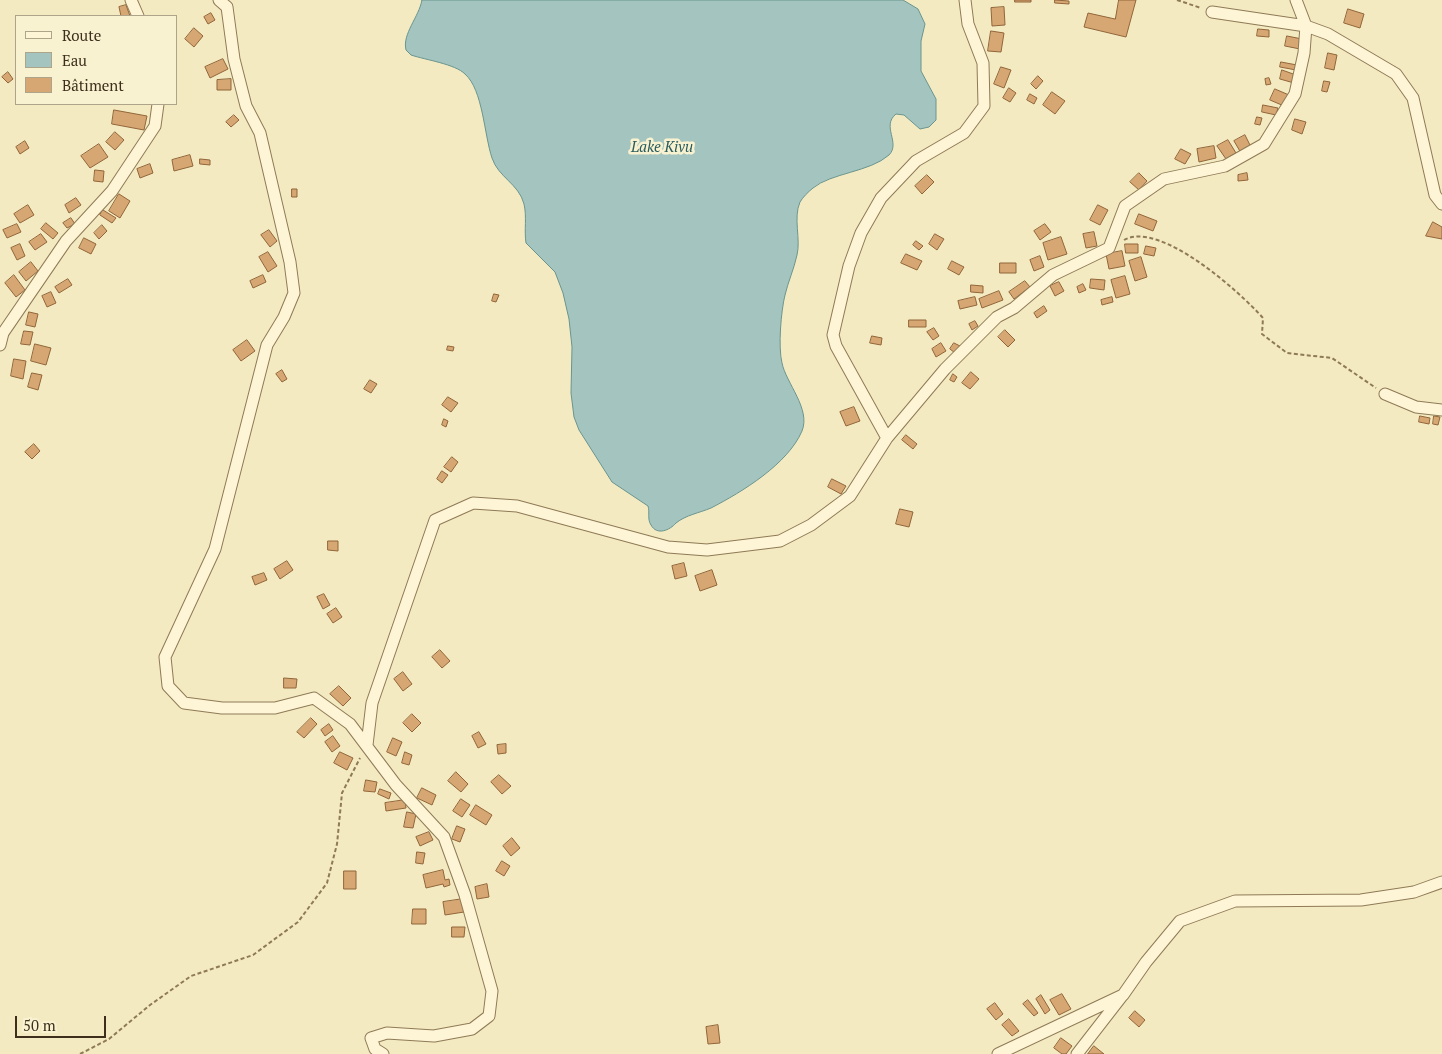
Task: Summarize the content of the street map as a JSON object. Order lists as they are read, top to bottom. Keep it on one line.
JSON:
{"water":["Lake Kivu"],"legend":["Route","Eau","Bâtiment"],"scale_bar":"50 m"}
